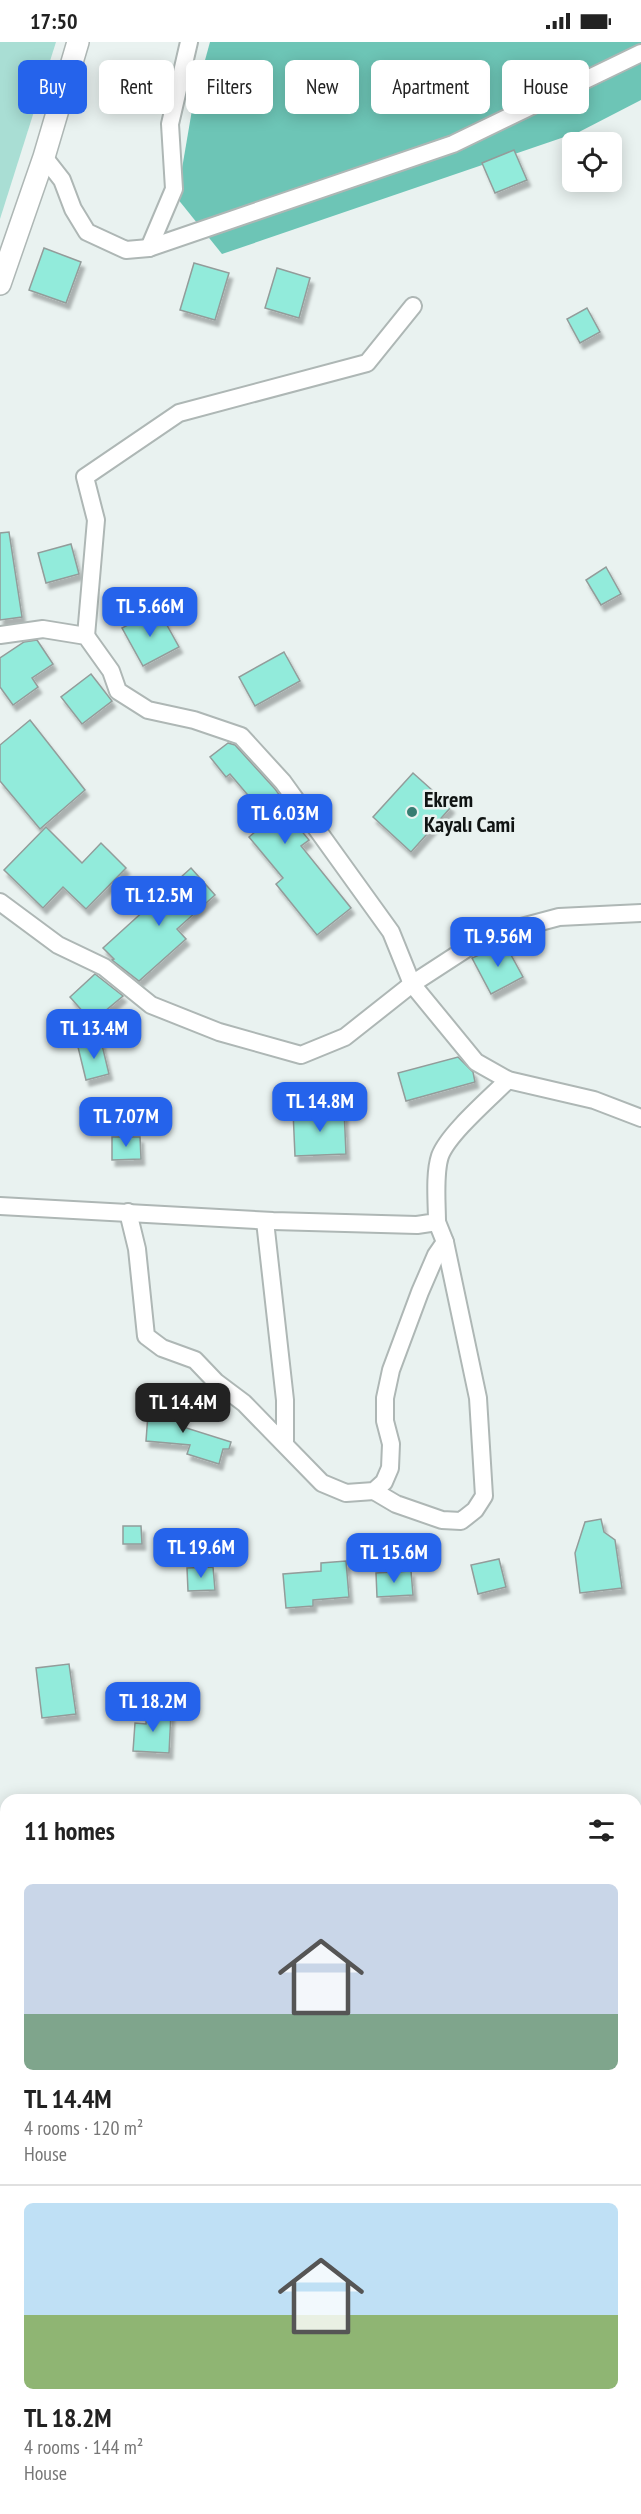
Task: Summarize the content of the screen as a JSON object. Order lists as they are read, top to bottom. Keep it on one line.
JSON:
{"places":["Ekrem Kayalı Cami"],"page":{"status":"17:50","chip":["Buy","Rent","Filters","New","Apartment","House"],"price":["TL 5.66M","TL 6.03M","TL 12.5M","TL 9.56M","TL 13.4M","TL 14.8M","TL 7.07M","TL 14.4M","TL 19.6M","TL 15.6M","TL 18.2M"],"heading":"11 homes","list":[{"name":"TL 14.4M","note":"4 rooms · 120 m² · House"},{"name":"TL 18.2M","note":"4 rooms · 144 m² · House"}]}}
